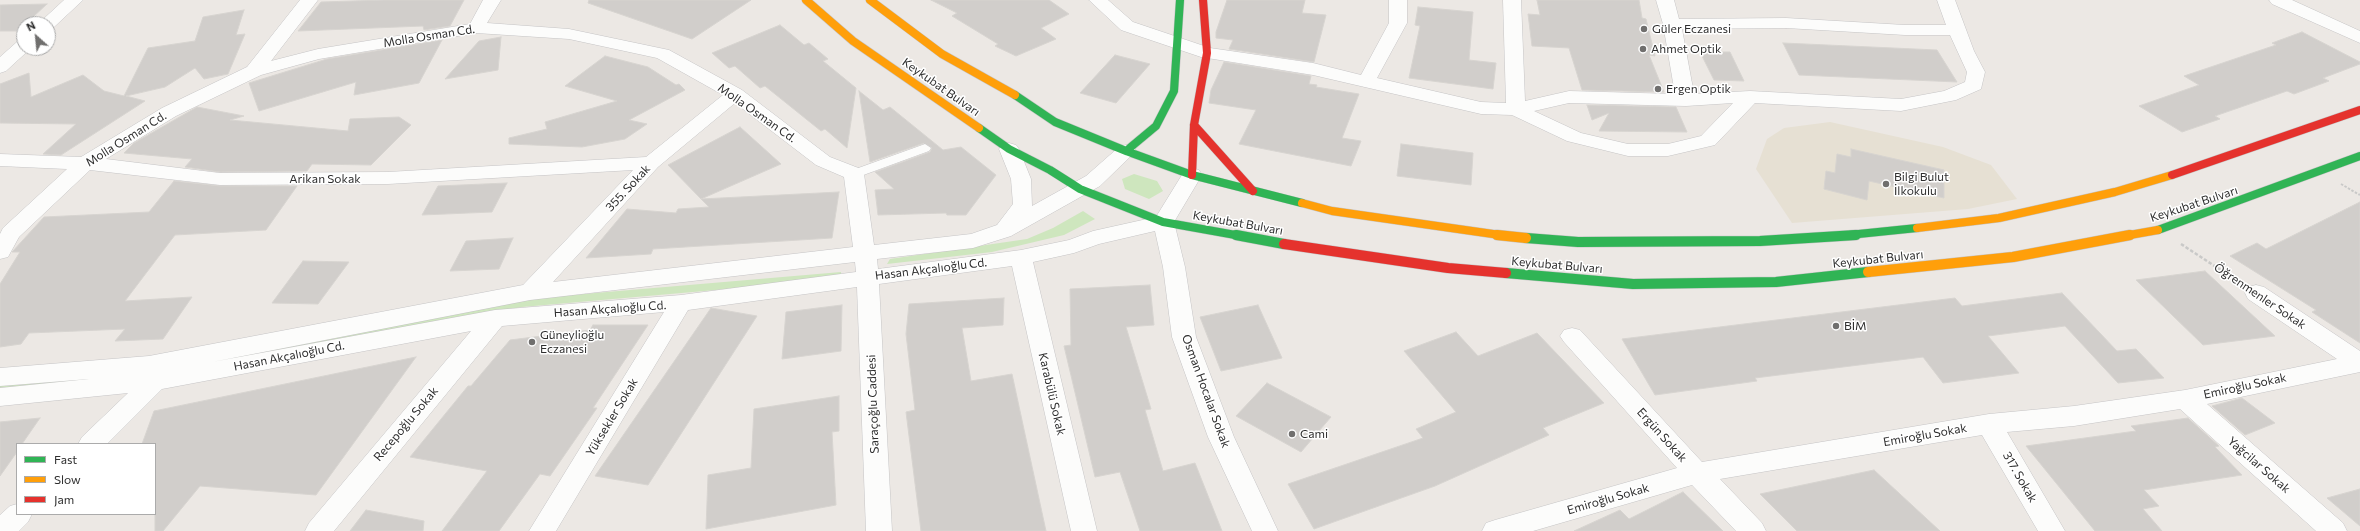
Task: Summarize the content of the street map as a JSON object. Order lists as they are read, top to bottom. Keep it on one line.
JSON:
{"streets":{"main road":["Keykubat Bulvarı"],"street":["Molla Osman Cd.","Arikan Sokak","355. Sokak","Hasan Akçalıoğlu Cd.","Öğrenmenler Sokak","Emiroğlu Sokak","Osman Hocalar Sokak","Karabülü Sokak","Saraçoğlu Caddesi","Yüksekler Sokak","Recepoğlu Sokak","Ergün Sokak","Yağcilar Sokak","317. Sokak"]},"crossings":[["Molla Osman Cd.","Arikan Sokak"],["Molla Osman Cd.","355. Sokak"],["Keykubat Bulvarı","Hasan Akçalıoğlu Cd."],["Keykubat Bulvarı","Öğrenmenler Sokak"],["Keykubat Bulvarı","Osman Hocalar Sokak"],["Arikan Sokak","355. Sokak"],["355. Sokak","Hasan Akçalıoğlu Cd."],["Hasan Akçalıoğlu Cd.","Osman Hocalar Sokak"],["Hasan Akçalıoğlu Cd.","Karabülü Sokak"],["Hasan Akçalıoğlu Cd.","Saraçoğlu Caddesi"],["Hasan Akçalıoğlu Cd.","Yüksekler Sokak"],["Hasan Akçalıoğlu Cd.","Recepoğlu Sokak"],["Öğrenmenler Sokak","Emiroğlu Sokak"],["Emiroğlu Sokak","Ergün Sokak"],["Emiroğlu Sokak","Yağcilar Sokak"],["Emiroğlu Sokak","317. Sokak"]],"places":["Güler Eczanesi","Ahmet Optik","Ergen Optik","Bilgi Bulut İlkokulu","BİM","Güneylioğlu Eczanesi","Cami"],"legend":["Fast","Slow","Jam"],"north":"top left"}
